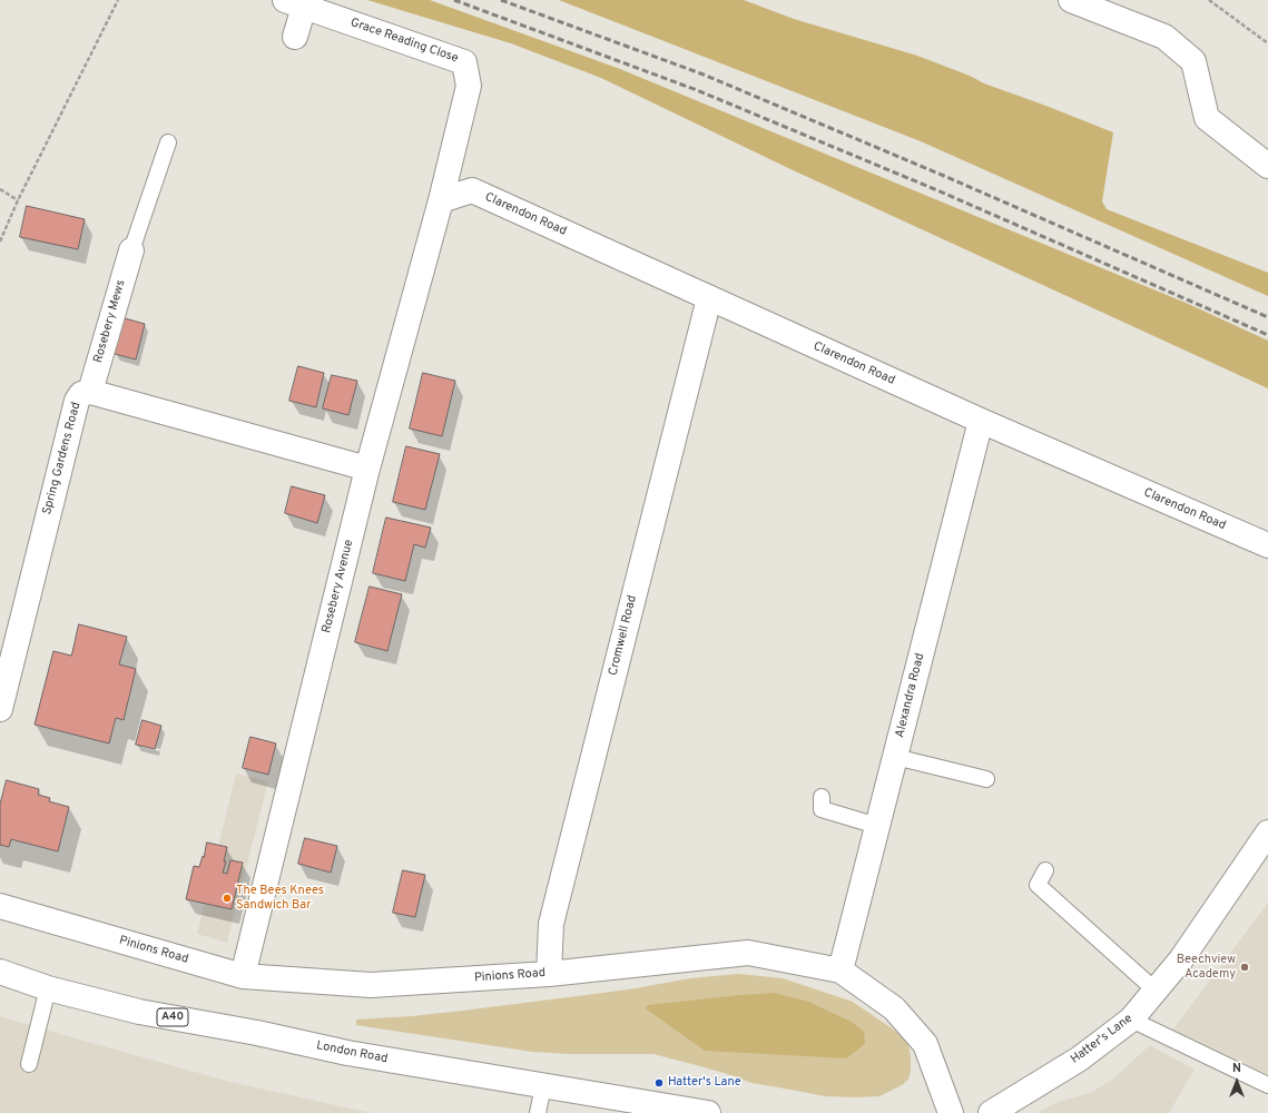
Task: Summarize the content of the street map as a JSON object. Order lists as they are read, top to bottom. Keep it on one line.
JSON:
{"streets":{"street":["Grace Reading Close","Clarendon Road","Rosebery Mews","Spring Gardens Road","Rosebery Avenue","Cromwell Road","Alexandra Road","Pinions Road","A40","Hatter's Lane","London Road"]},"crossings":[["Grace Reading Close","Clarendon Road"],["Grace Reading Close","Rosebery Avenue"],["Clarendon Road","Rosebery Avenue"],["Clarendon Road","Cromwell Road"],["Clarendon Road","Alexandra Road"],["Rosebery Mews","Spring Gardens Road"],["Spring Gardens Road","Rosebery Avenue"],["Rosebery Avenue","Pinions Road"],["Cromwell Road","Pinions Road"],["Alexandra Road","Pinions Road"]],"places":["The Bees Knees Sandwich Bar","Beechview Academy","Hatter's Lane"],"north":"top"}
